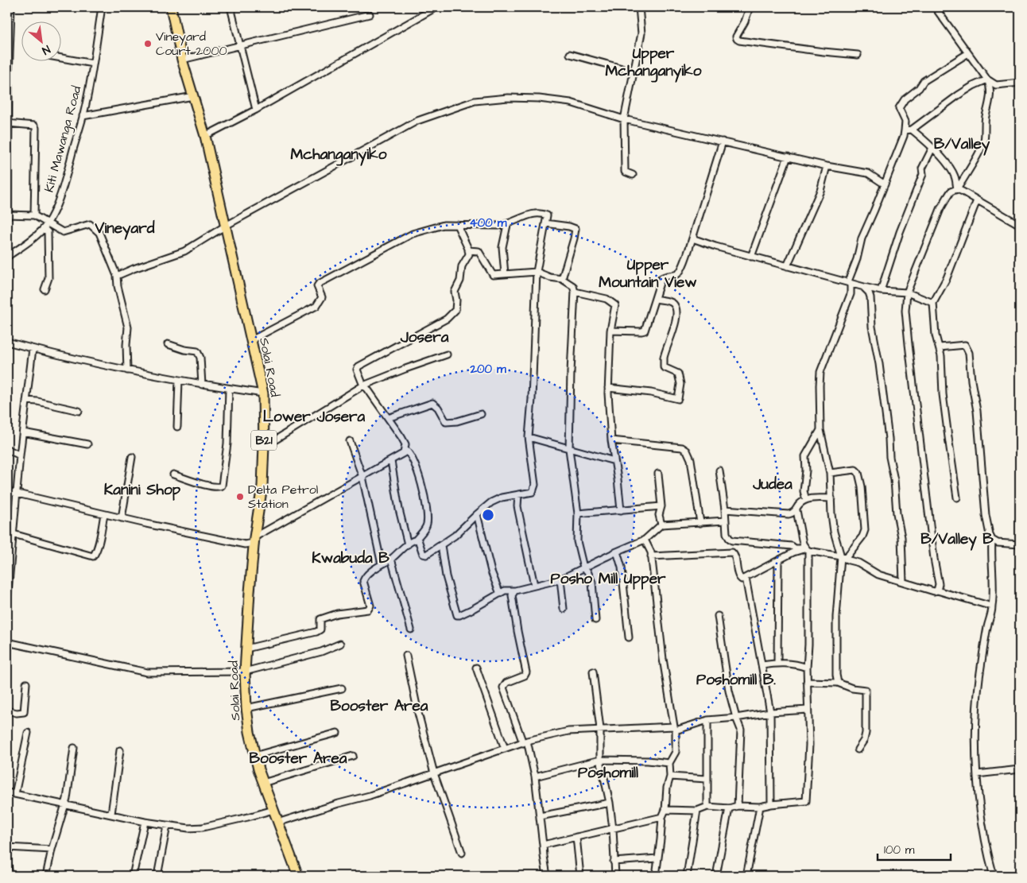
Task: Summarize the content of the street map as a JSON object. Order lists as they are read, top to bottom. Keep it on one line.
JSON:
{"streets":{"highway":["Solai Road","B21"],"street":["Kiti Mawanga Road"]},"districts":["Upper Mchanganyiko","B/Valley","Mchanganyiko","Vineyard","Upper Mountain View","Josera","Lower Josera","Judea","Kanini Shop","B/Valley B","Kwabuda B","Posho Mill Upper","Poshomill B.","Booster Area","Booster Area","Poshomill"],"places":["Vineyard Court 2000","Delta Petrol Station"],"scale_bar":"100 m","north":"bottom right","rings":["400 m","200 m"]}
